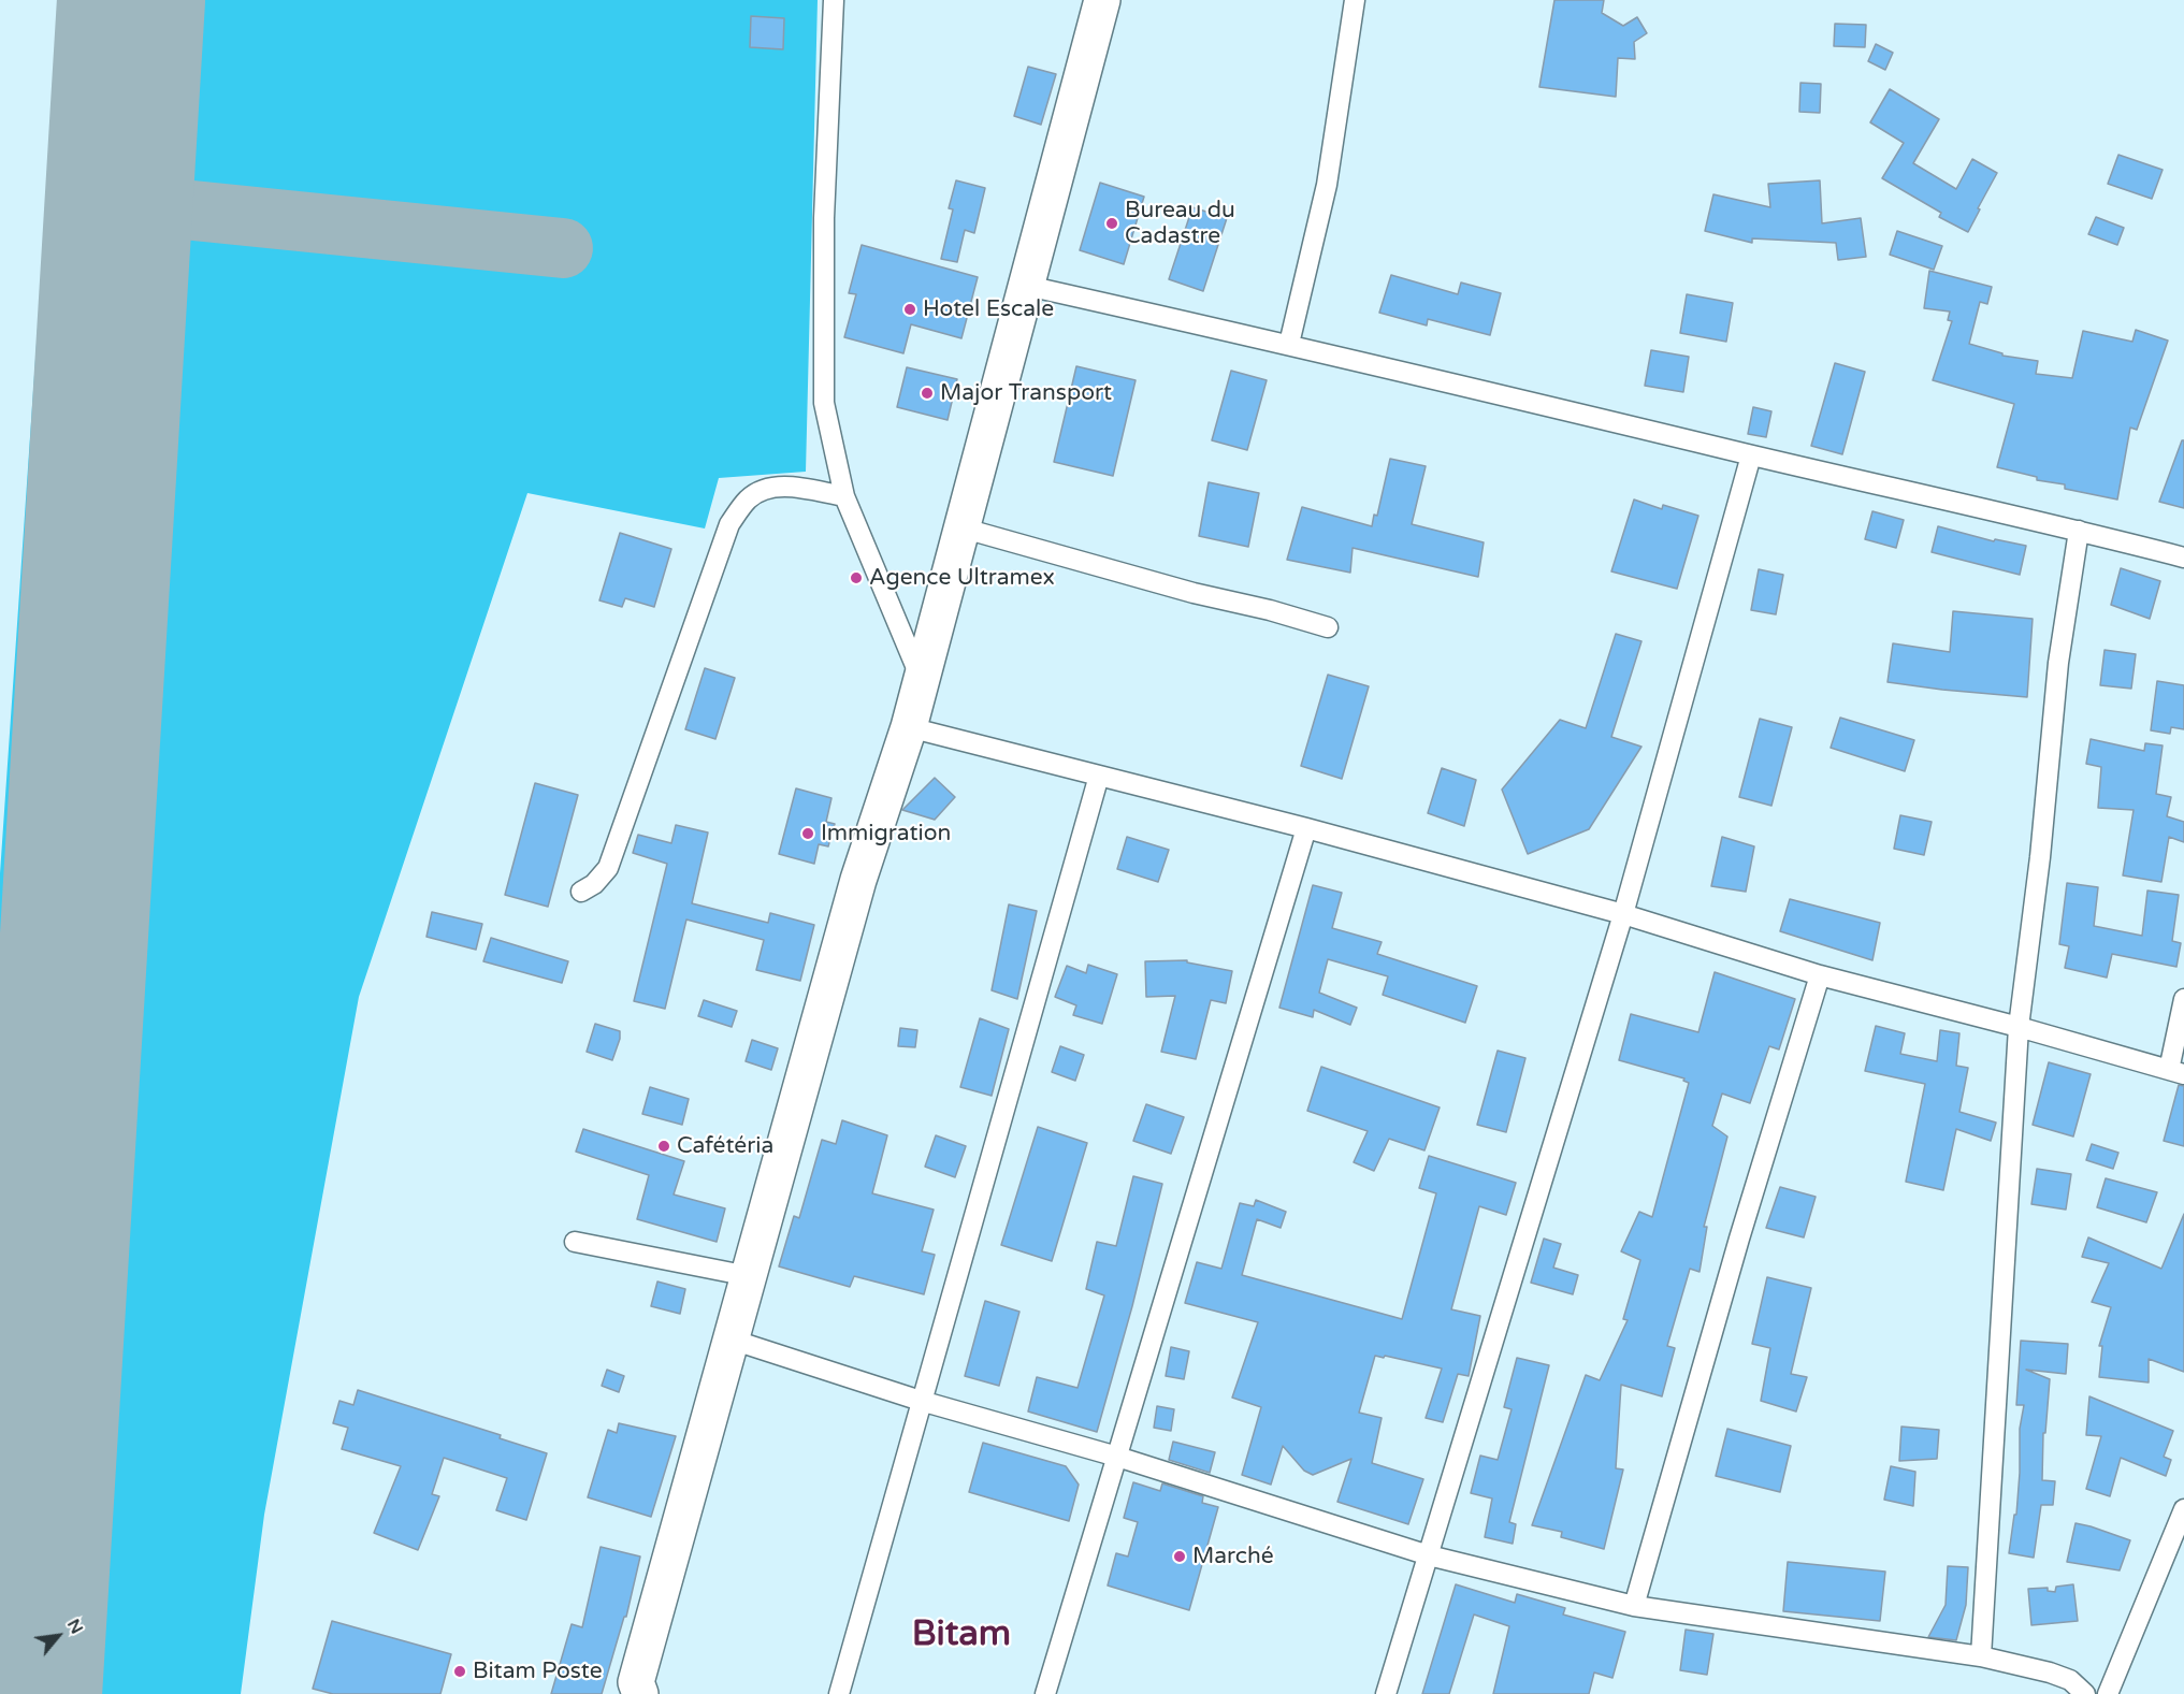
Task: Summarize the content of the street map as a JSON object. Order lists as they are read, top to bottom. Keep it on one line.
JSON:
{"districts":["Bitam"],"places":["Bureau du Cadastre","Hotel Escale","Major Transport","Agence Ultramex","Immigration","Cafétéria","Marché","Bitam Poste"],"north":"top right"}
